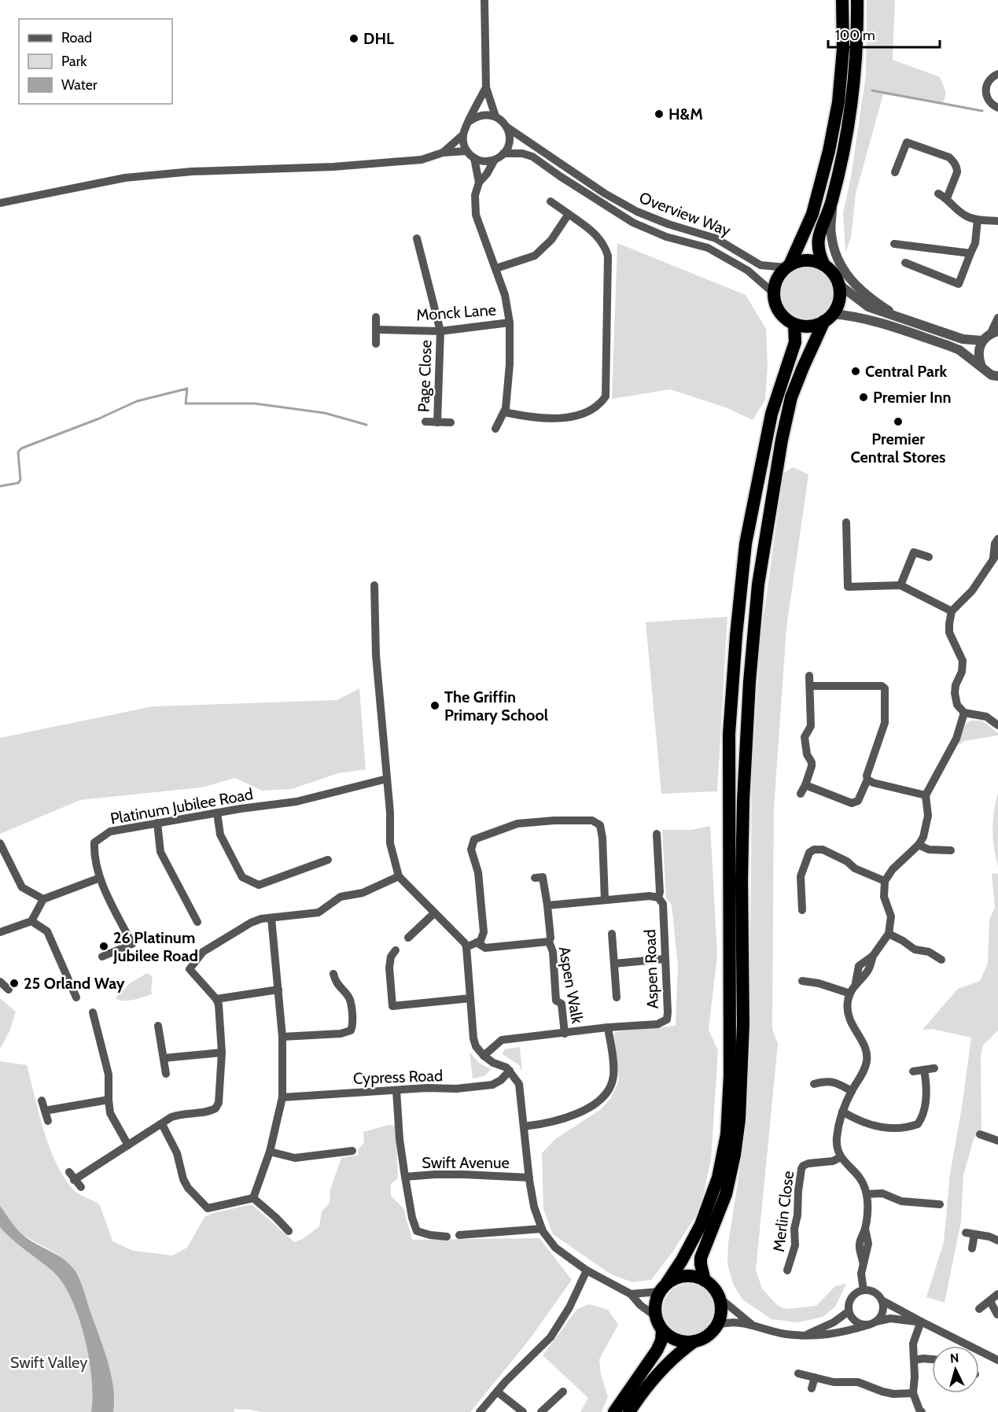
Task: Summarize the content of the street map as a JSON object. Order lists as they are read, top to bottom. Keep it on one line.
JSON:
{"streets":{"street":["Overview Way","Monck Lane","Page Close","Platinum Jubilee Road","Aspen Road","Aspen Walk","Cypress Road","Swift Avenue","Merlin Close"]},"crossings":[["Monck Lane","Page Close"],["Aspen Road","Aspen Walk"],["Cypress Road","Swift Avenue"]],"parks":["Swift Valley"],"places":["DHL","H&M","Central Park","Premier Inn","Premier Central Stores","The Griffin Primary School","26 Platinum Jubilee Road","25 Orland Way"],"legend":["Road","Park","Water"],"scale_bar":"100 m","north":"top"}
